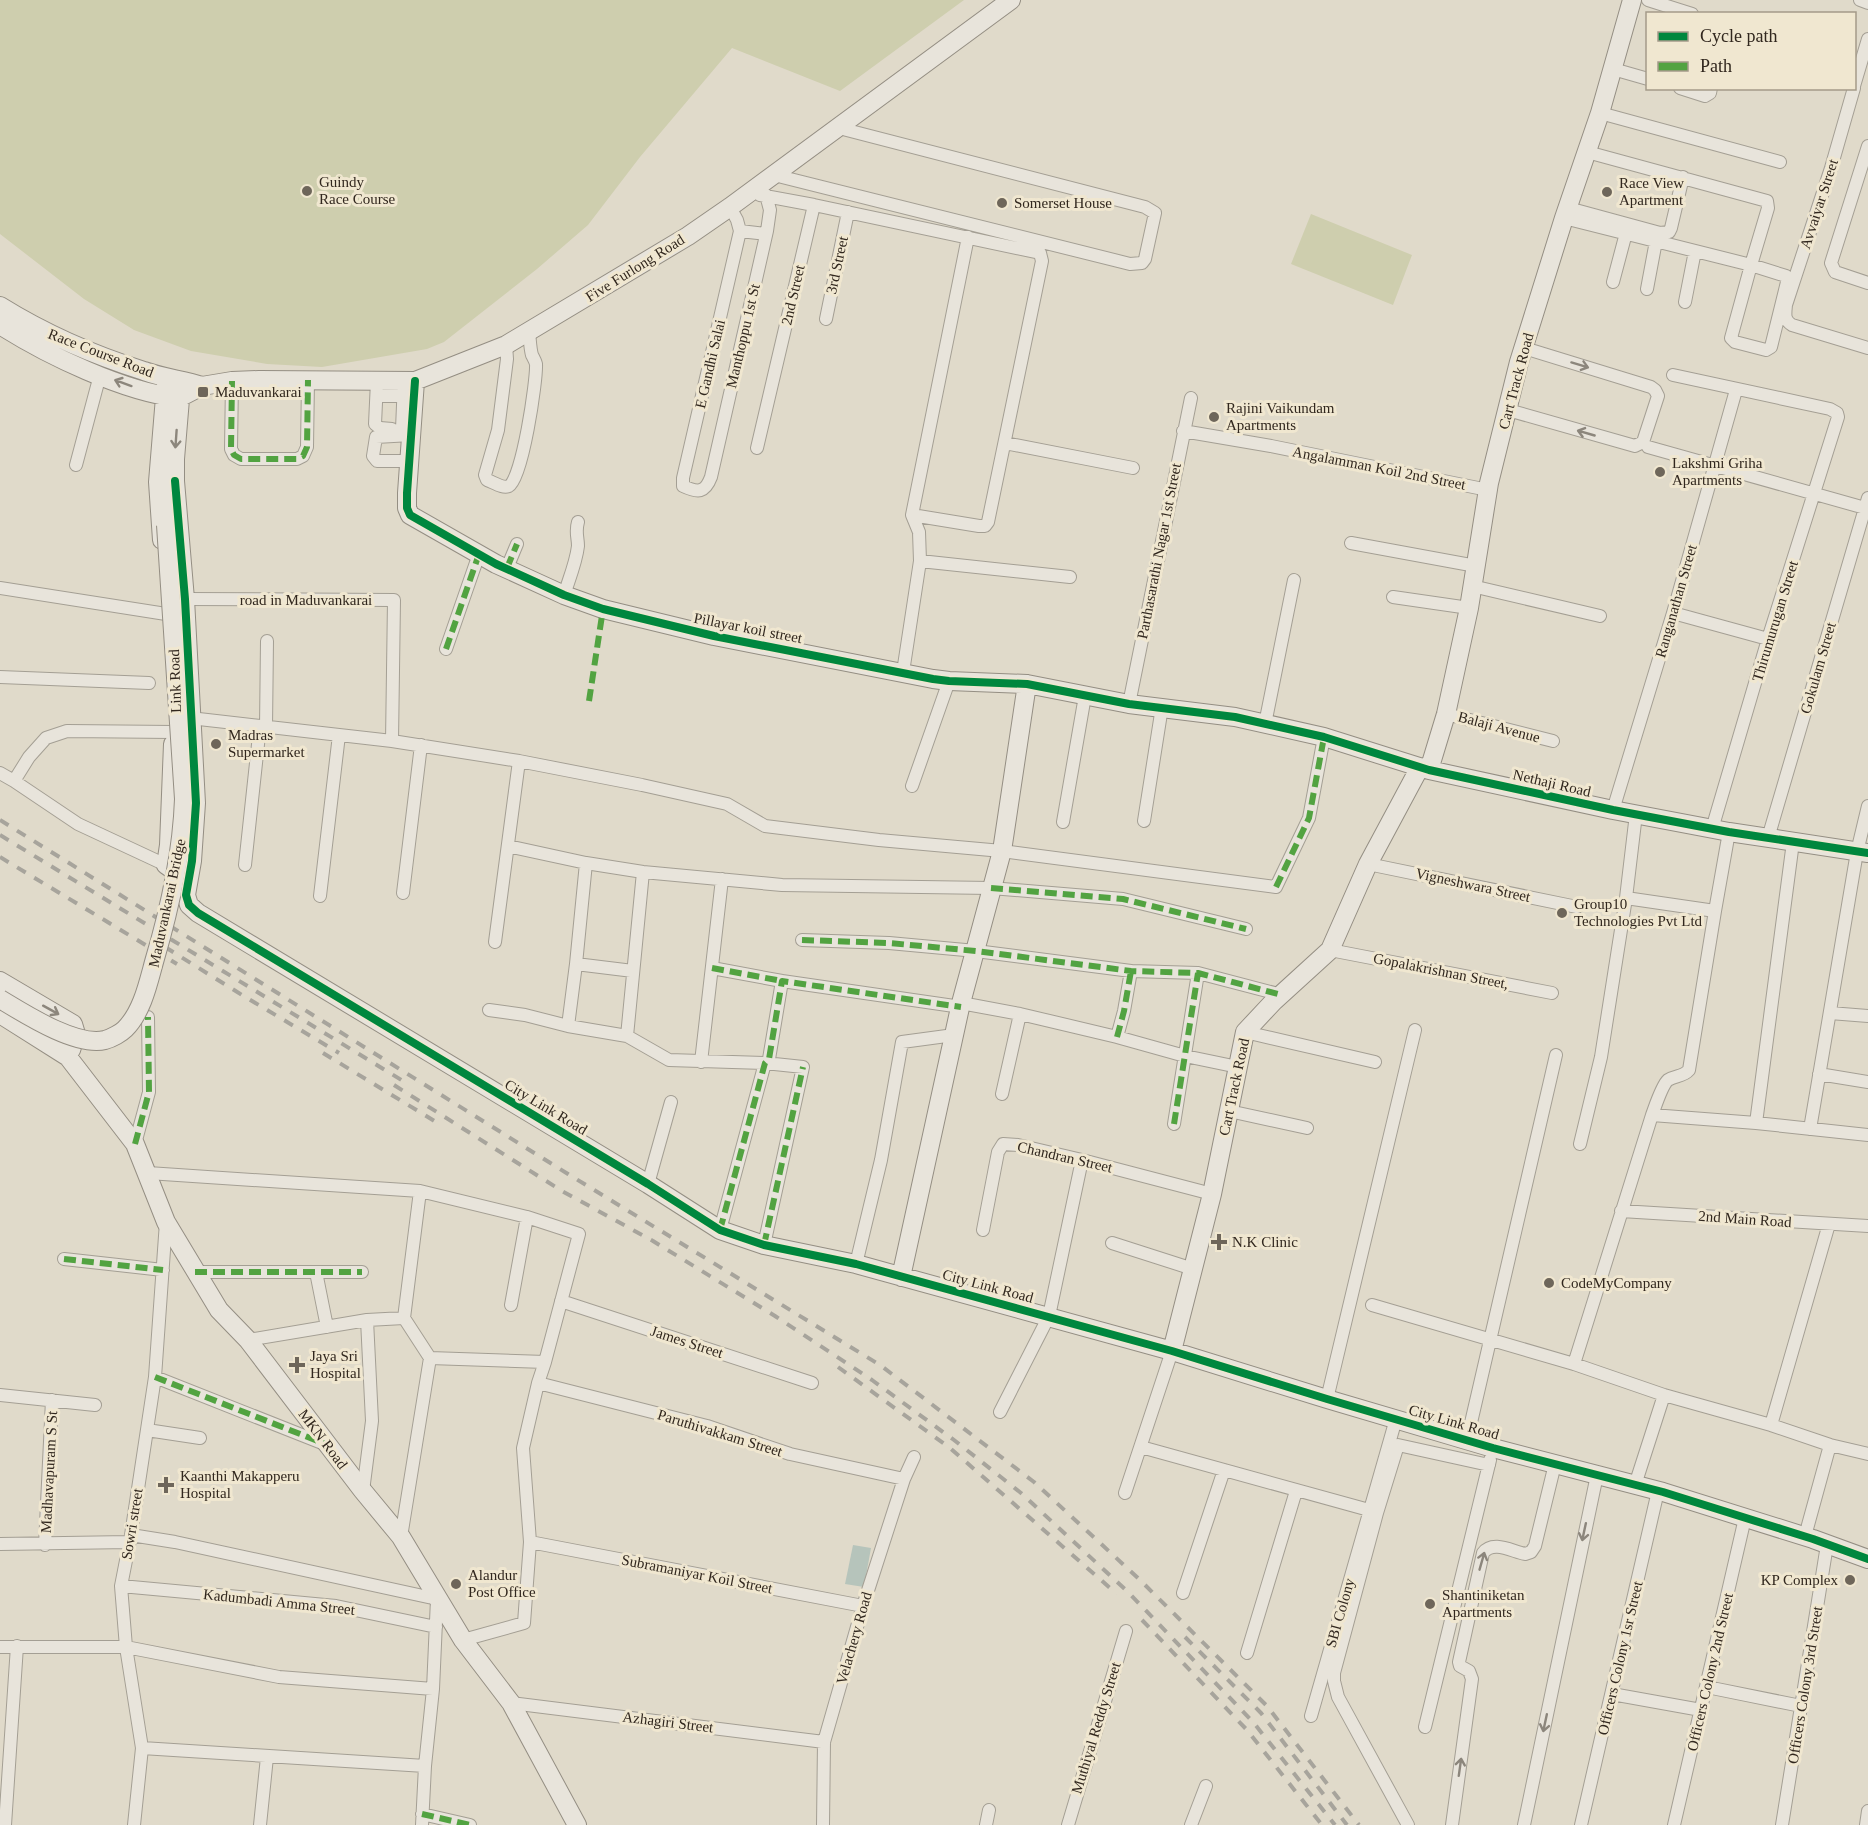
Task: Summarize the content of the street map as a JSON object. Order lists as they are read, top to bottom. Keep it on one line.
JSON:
{"streets":{"street":["Avvaiyar Street","3rd Street","Five Furlong Road","2nd Street","Manthoppu 1st St","Race Course Road","E Gandhi Salai","Cart Track Road","Angalamman Koil 2nd Street","Parthasarathi Nagar 1st Street","road in Maduvankarai","Ranganathan Street","Thirumurugan Street","Pillayar koil street","Gokulam Street","Link Road","Balaji Avenue","Nethaji Road","Vigneshwara Street","Maduvankarai Bridge","Gopalakrishnan Street,","City Link Road","Chandran Street","2nd Main Road","James Street","Paruthivakkam Street","MKN Road","Madhavapuram S St","Sowri street","Subramaniyar Koil Street","Kadumbadi Amma Street","SBI Colony","Velachery Road","Officers Colony 1sr Street","Officers Colony 2nd Street","Officers Colony 3rd Street","Azhagiri Street","Muthiyal Reddy Street"]},"crossings":[["Five Furlong Road","Manthoppu 1st St"],["Five Furlong Road","Race Course Road"],["Five Furlong Road","Pillayar koil street"],["Manthoppu 1st St","E Gandhi Salai"],["Cart Track Road","Angalamman Koil 2nd Street"],["Cart Track Road","Balaji Avenue"],["Cart Track Road","Nethaji Road"],["Cart Track Road","Vigneshwara Street"],["Cart Track Road","Gopalakrishnan Street,"],["Cart Track Road","City Link Road"],["Cart Track Road","Chandran Street"],["Angalamman Koil 2nd Street","Parthasarathi Nagar 1st Street"],["Parthasarathi Nagar 1st Street","Pillayar koil street"],["road in Maduvankarai","Link Road"],["Ranganathan Street","Thirumurugan Street"],["Ranganathan Street","Nethaji Road"],["Thirumurugan Street","Nethaji Road"],["Pillayar koil street","Nethaji Road"],["Gokulam Street","Nethaji Road"],["Link Road","Maduvankarai Bridge"],["Link Road","City Link Road"],["City Link Road","SBI Colony"],["City Link Road","Officers Colony 1sr Street"],["City Link Road","Officers Colony 2nd Street"],["City Link Road","Officers Colony 3rd Street"],["Paruthivakkam Street","Velachery Road"],["MKN Road","Sowri street"],["MKN Road","Azhagiri Street"],["Sowri street","Kadumbadi Amma Street"],["Subramaniyar Koil Street","Velachery Road"],["Velachery Road","Azhagiri Street"]],"places":{"other":["Guindy Race Course","Race View Apartment","Somerset House","Rajini Vaikundam Apartments","Lakshmi Griha Apartments","Madras Supermarket","Group10 Technologies Pvt Ltd","CodeMyCompany","KP Complex","Alandur Post Office","Shantiniketan Apartments"],"transit":["Maduvankarai"],"health":["N.K Clinic","Jaya Sri Hospital","Kaanthi Makapperu Hospital"]},"legend":["Cycle path","Path"]}
